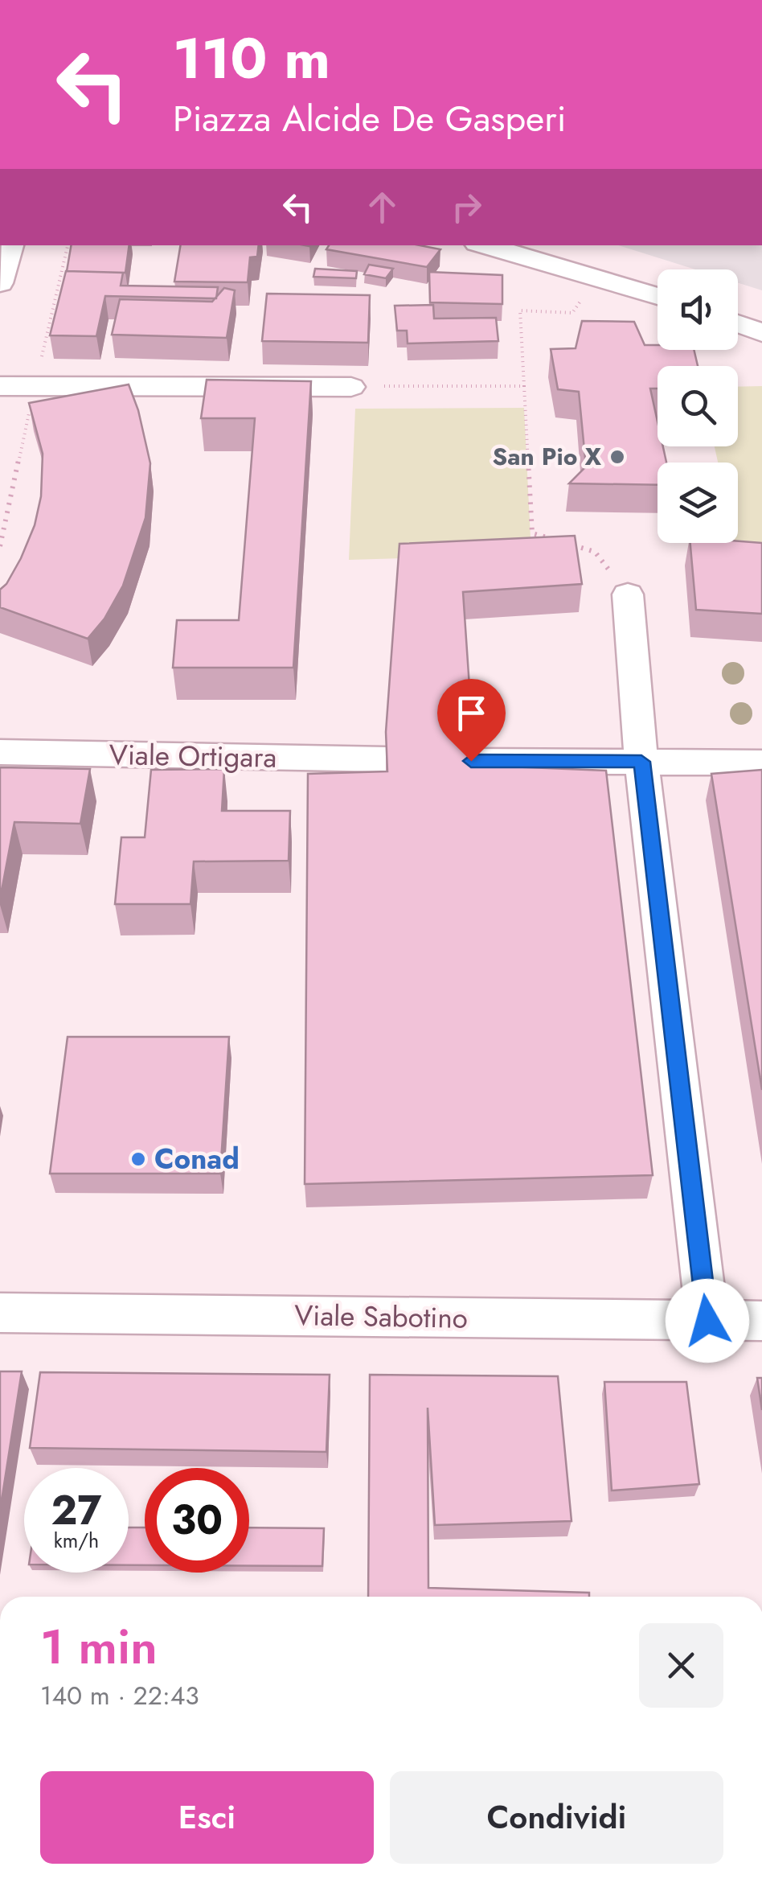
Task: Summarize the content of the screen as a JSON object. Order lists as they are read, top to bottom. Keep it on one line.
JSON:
{"streets":{"street":["Viale Ortigara","Viale Sabotino"]},"places":["San Pio X","Conad"],"page":{"turn":["110 m","Piazza Alcide De Gasperi"],"speed":"27 km/h","limit":"30","heading":["1 min","140 m · 22:43"],"buttons":["Esci","Condividi"]}}
